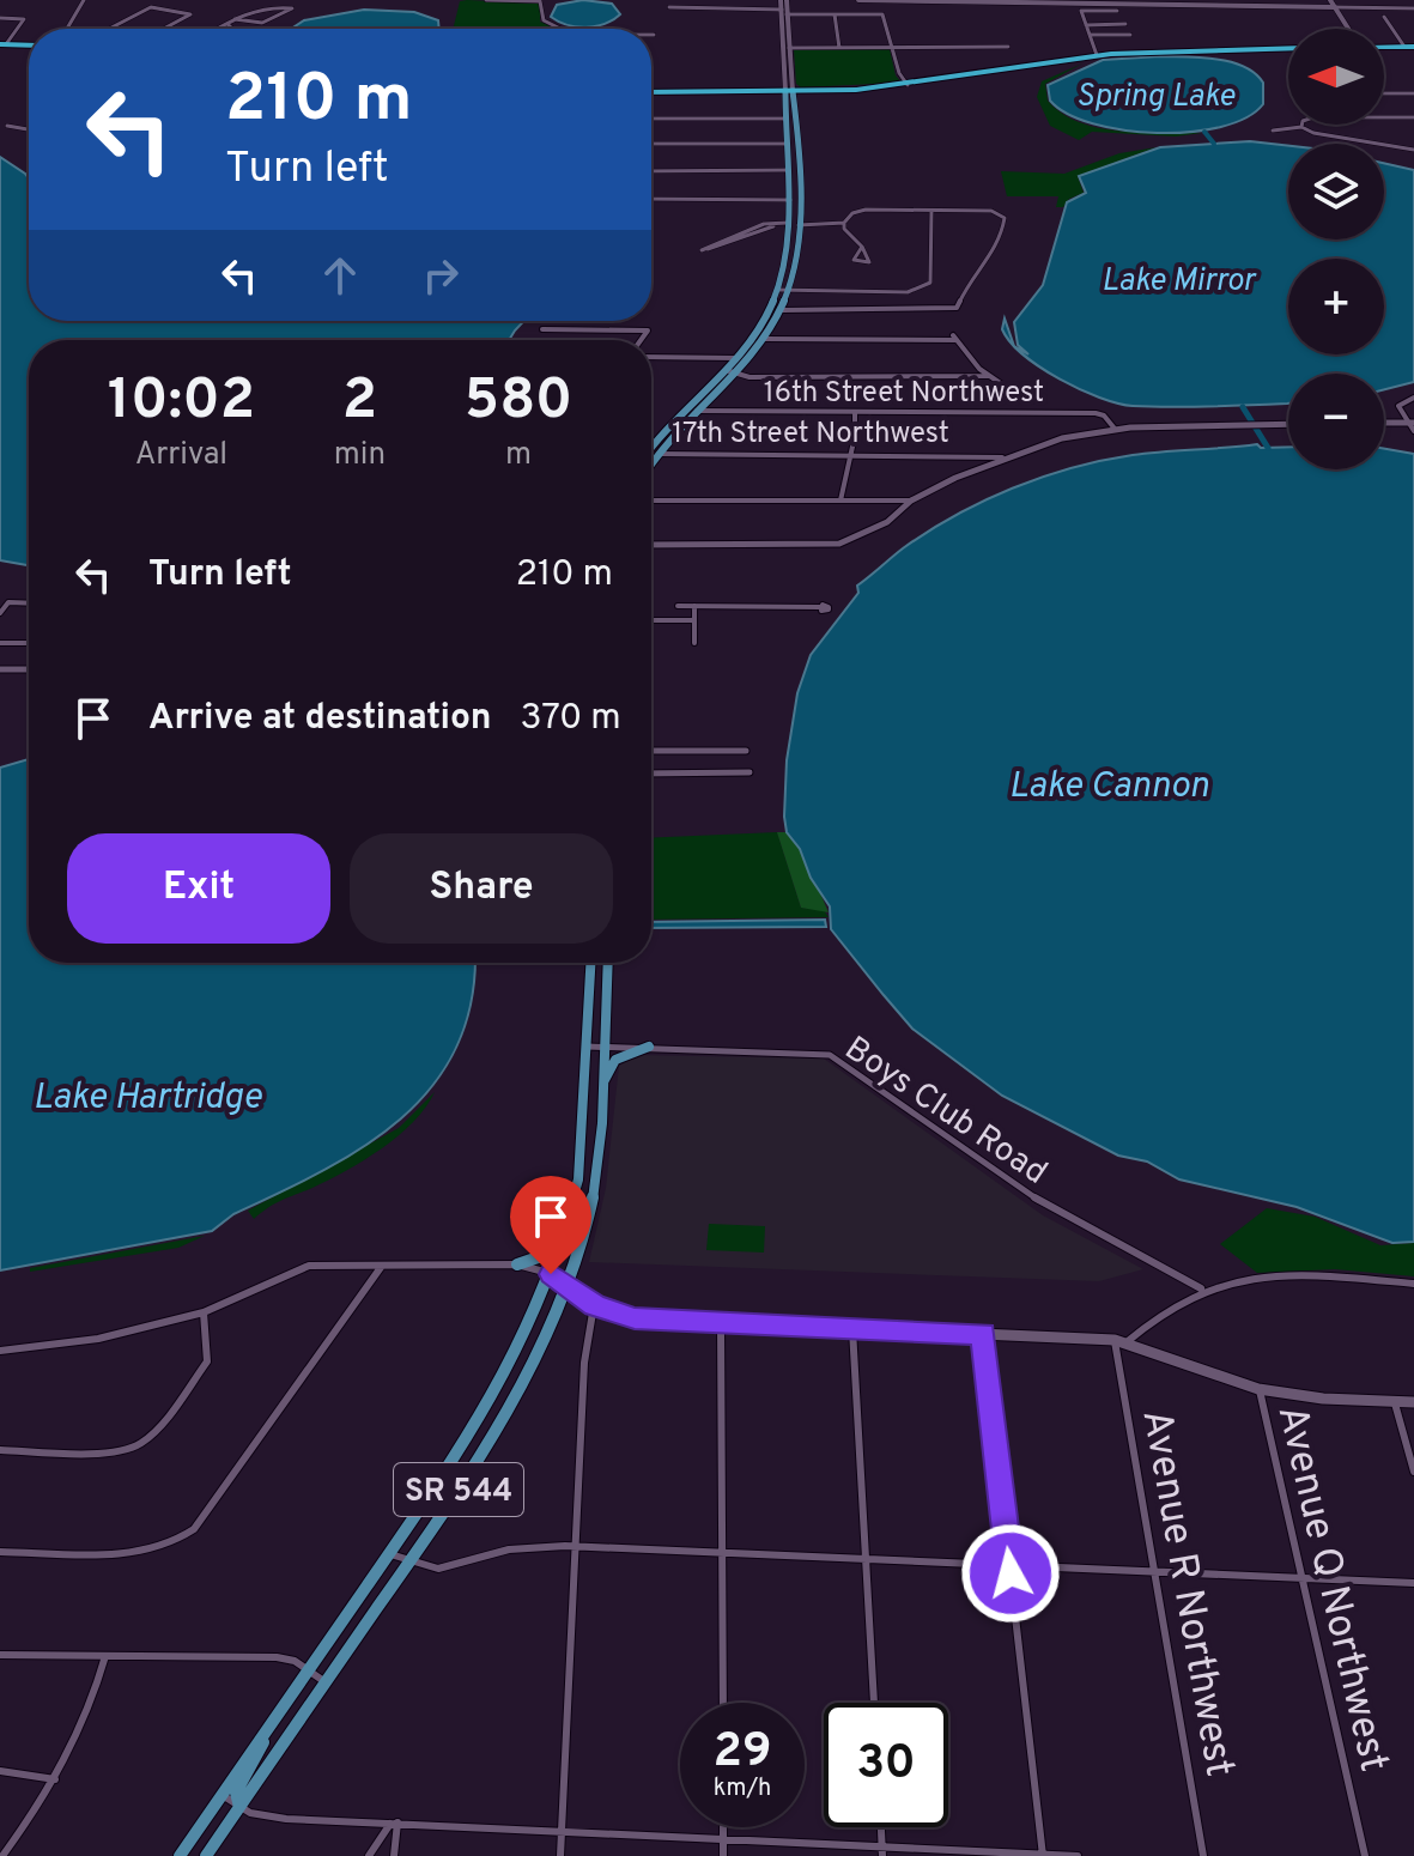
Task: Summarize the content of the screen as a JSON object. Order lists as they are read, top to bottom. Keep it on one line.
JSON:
{"streets":{"main road":["SR 544"],"street":["16th Street Northwest","17th Street Northwest","Boys Club Road","Avenue Q Northwest","Avenue R Northwest"]},"crossings":[["Boys Club Road","SR 544"]],"water":["Spring Lake","Lake Mirror","Lake Cannon","Lake Hartridge"],"north":"left","page":{"map_buttons":["+","−"],"turn":["210 m","Turn left"],"eta":["10:02","Arrival","2","min","580","m"],"list":[{"name":"Turn left","value":"210 m"},{"name":"Arrive at destination","value":"370 m"}],"buttons":["Exit","Share"],"speed":"29 km/h","limit":"30"}}
